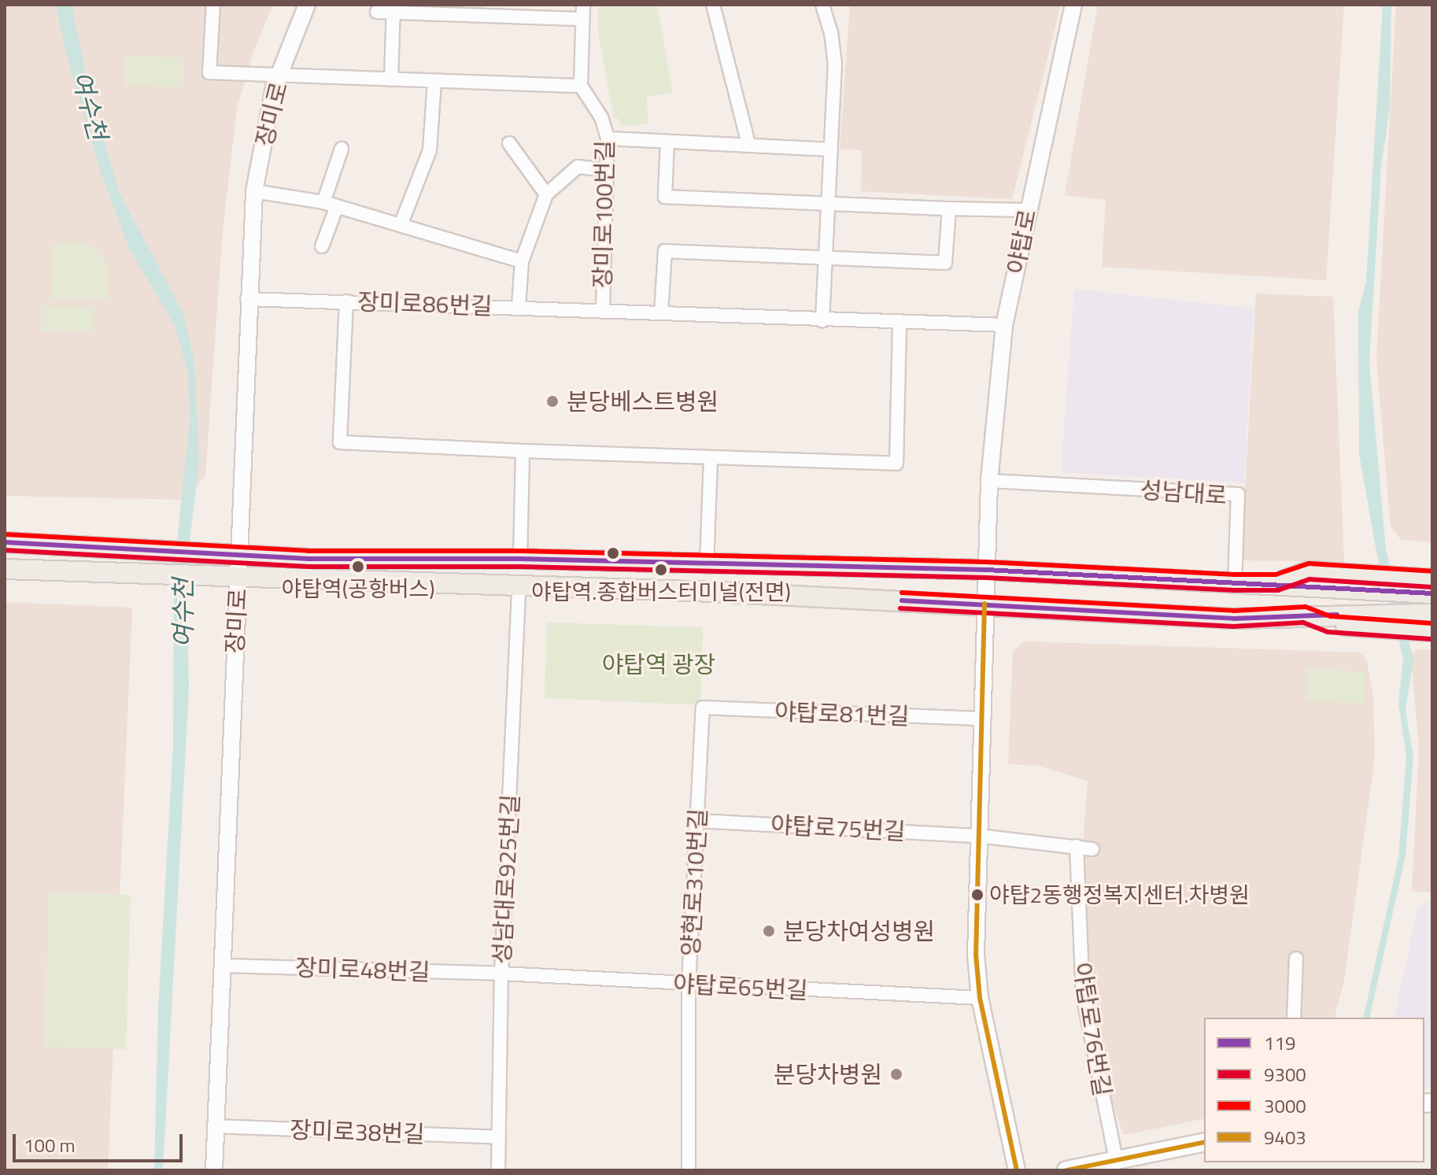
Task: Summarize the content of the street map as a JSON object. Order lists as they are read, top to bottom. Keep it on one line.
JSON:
{"streets":{"street":["장미로","장미로100번길","야탑로","장미로86번길","성남대로","야탑로81번길","야탑로75번길","성남대로925번길","양현로310번길","장미로48번길","야탑로65번길","야탑로76번길","장미로38번길"]},"crossings":[["장미로","장미로86번길"],["장미로","장미로48번길"],["장미로","장미로38번길"],["장미로100번길","장미로86번길"],["야탑로","장미로86번길"],["야탑로","성남대로"],["야탑로","야탑로81번길"],["야탑로","야탑로75번길"],["야탑로","야탑로65번길"],["야탑로81번길","양현로310번길"],["야탑로75번길","양현로310번길"],["성남대로925번길","장미로48번길"],["성남대로925번길","야탑로65번길"],["성남대로925번길","장미로38번길"],["양현로310번길","야탑로65번길"],["장미로48번길","야탑로65번길"]],"water":["여수천"],"parks":["야탑역 광장"],"places":["분당베스트병원","야탑역(공항버스)","야탑역.종합버스터미널(전면)","야턉2동행정복지센터.차병원","분당차여성병원","분당차병원"],"lines":["transit line 3000","transit line 119","transit line 9300","transit line 9403"],"legend":["119","9300","3000","9403"],"scale_bar":"100 m"}
